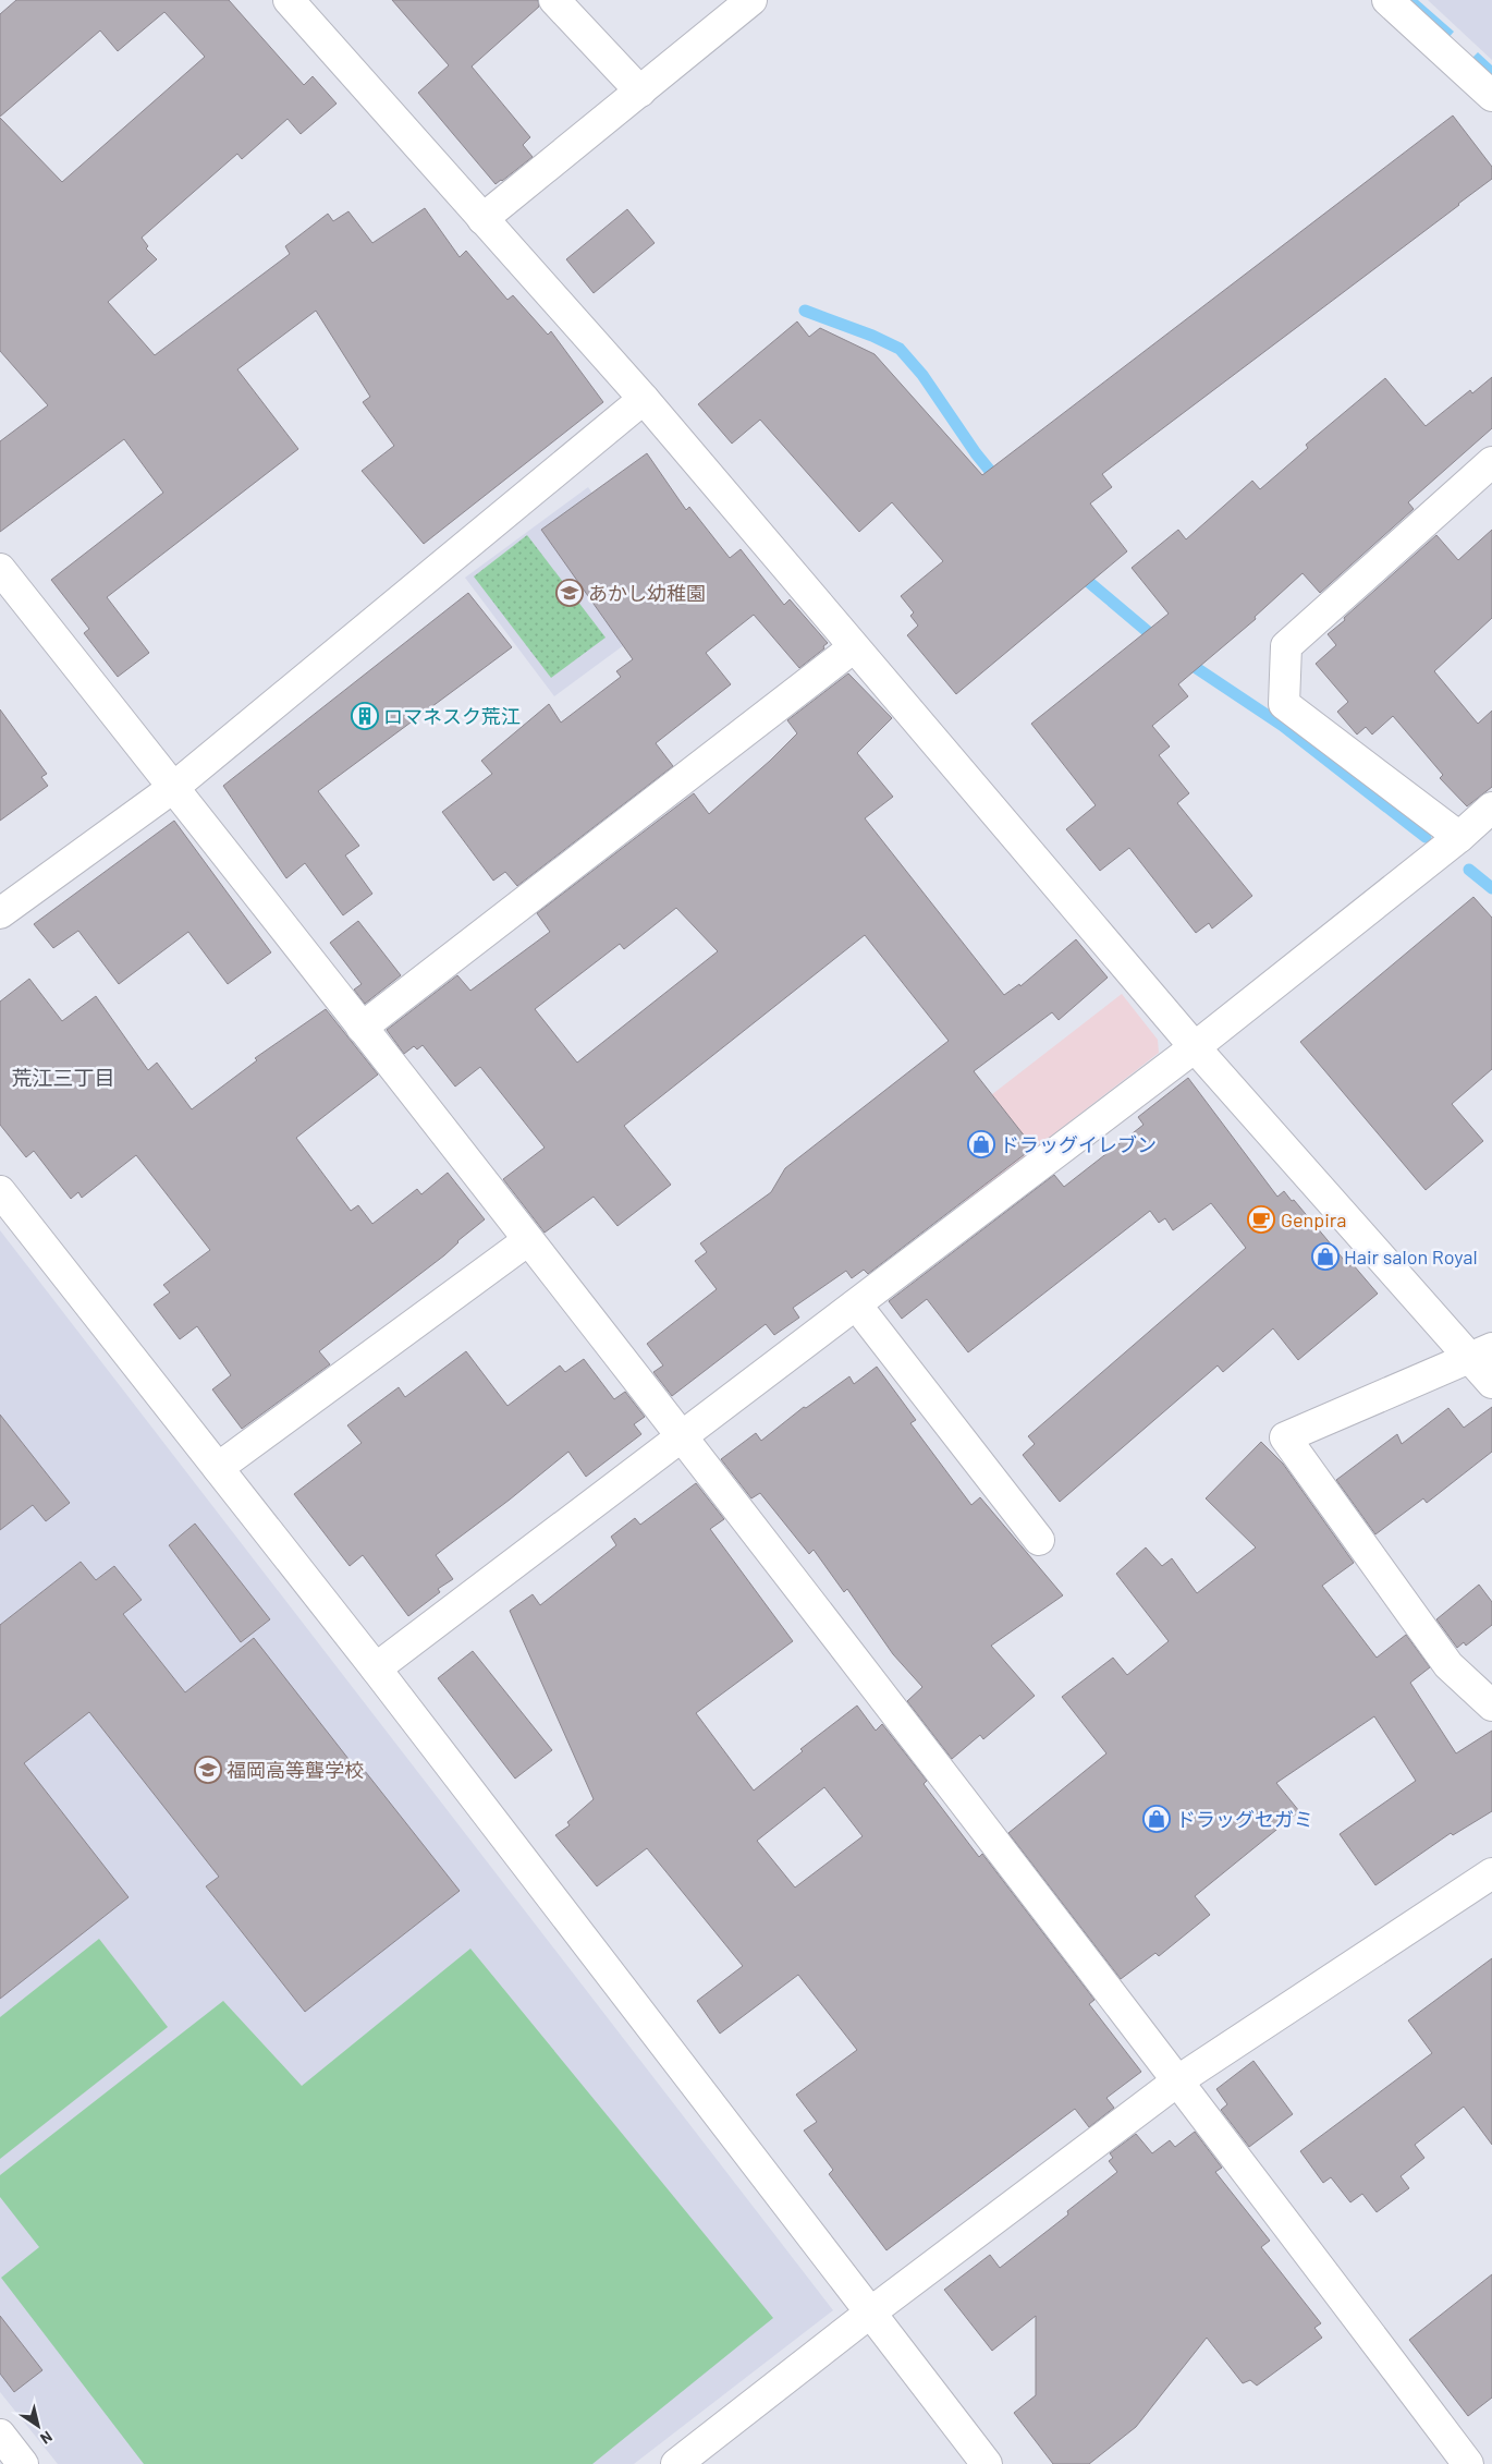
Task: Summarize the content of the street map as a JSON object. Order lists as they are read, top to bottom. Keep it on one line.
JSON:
{"districts":["荒江三丁目"],"places":{"school or university":["あかし幼稚園","福岡高等聾学校"],"building":["ロマネスク荒江"],"shop":["ドラッグイレブン","Hair salon Royal","ドラッグセガミ"],"cafe":["Genpira"]},"north":"bottom right"}
